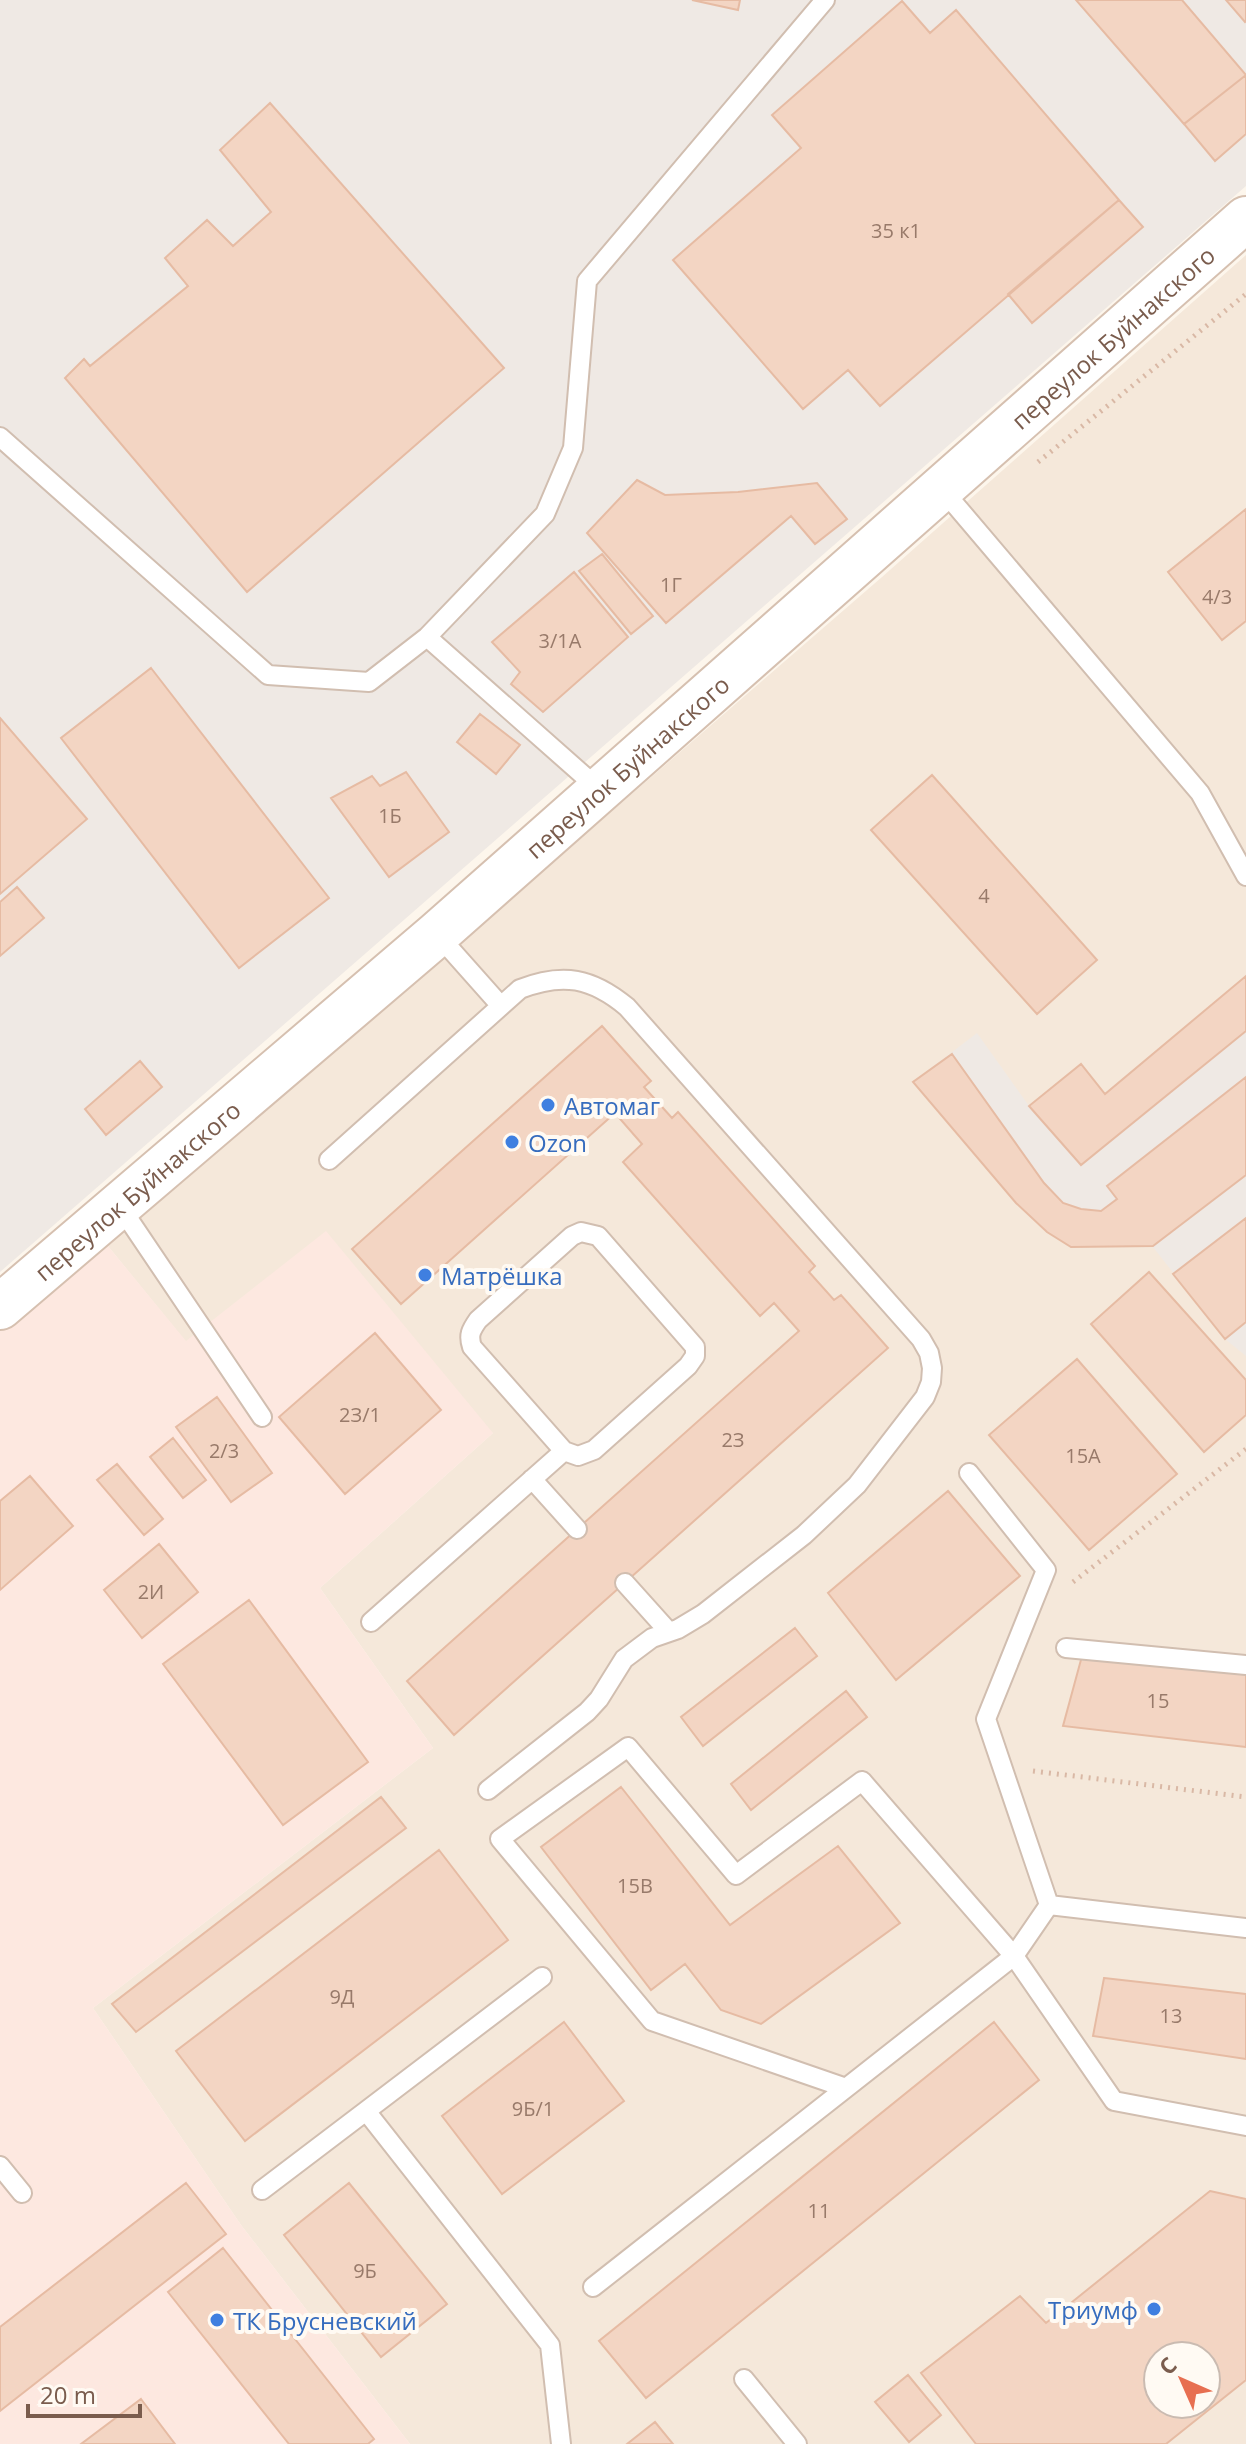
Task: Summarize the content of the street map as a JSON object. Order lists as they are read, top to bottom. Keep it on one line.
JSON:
{"streets":{"street":["переулок Буйнакского"]},"places":["Автомаг","Ozon","Матрёшка","Триумф","ТК Брусневский"],"house_numbers":["35 к1","1Г","4/3","3/1А","1Б","4","2З/1","2З","2/3","15А","2И","15","15В","9Д","13","9Б/1","11","9Б"],"scale_bar":"20 m","north":"top left"}
